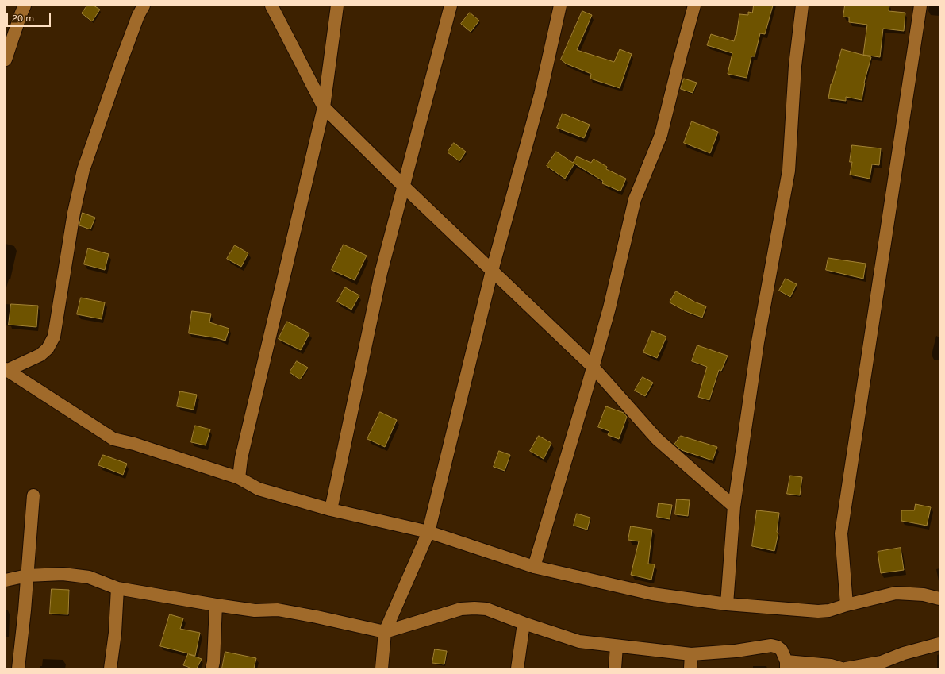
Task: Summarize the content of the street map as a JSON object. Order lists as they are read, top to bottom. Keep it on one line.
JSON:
{"scale_bar":"20 m"}
